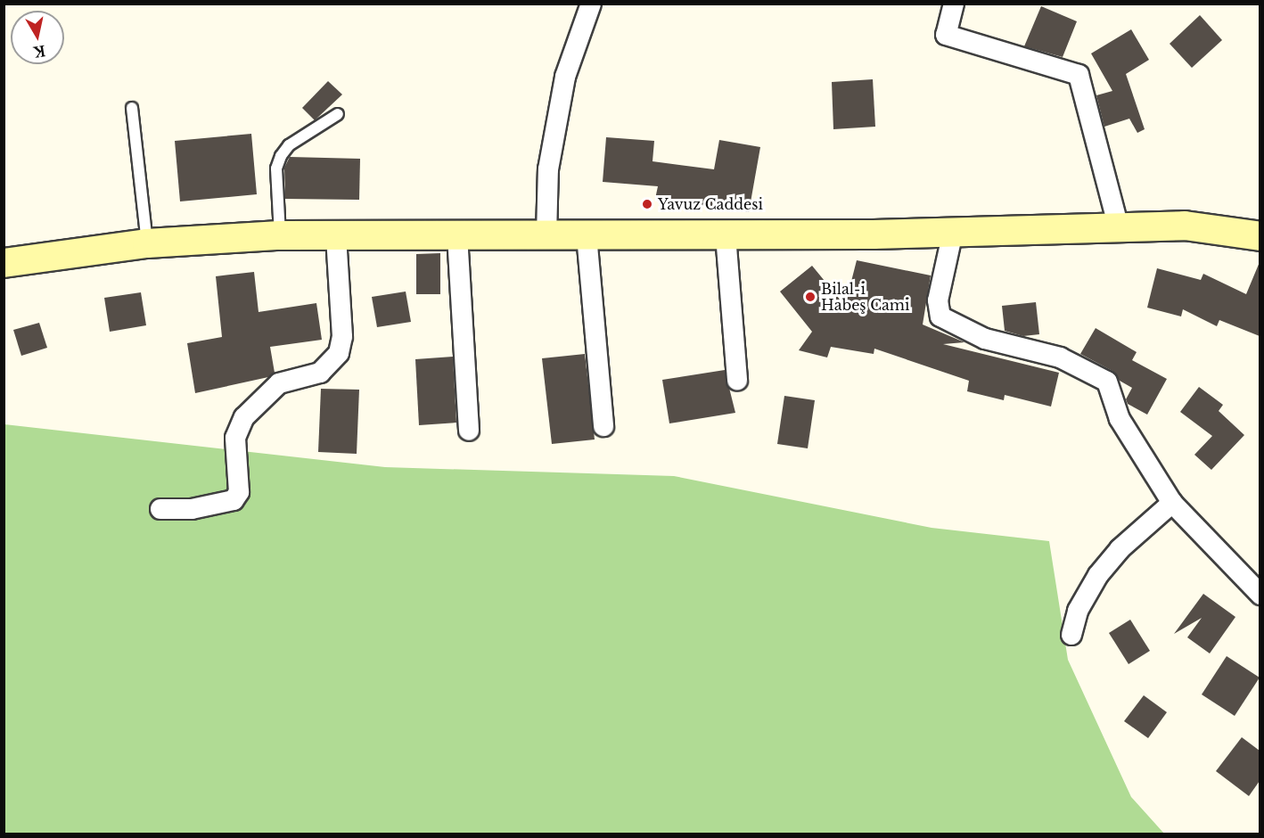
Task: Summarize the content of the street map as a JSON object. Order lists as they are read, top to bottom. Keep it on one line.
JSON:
{"places":["Yavuz Caddesi","Bilal-i Habeş Cami"],"north":"bottom"}
